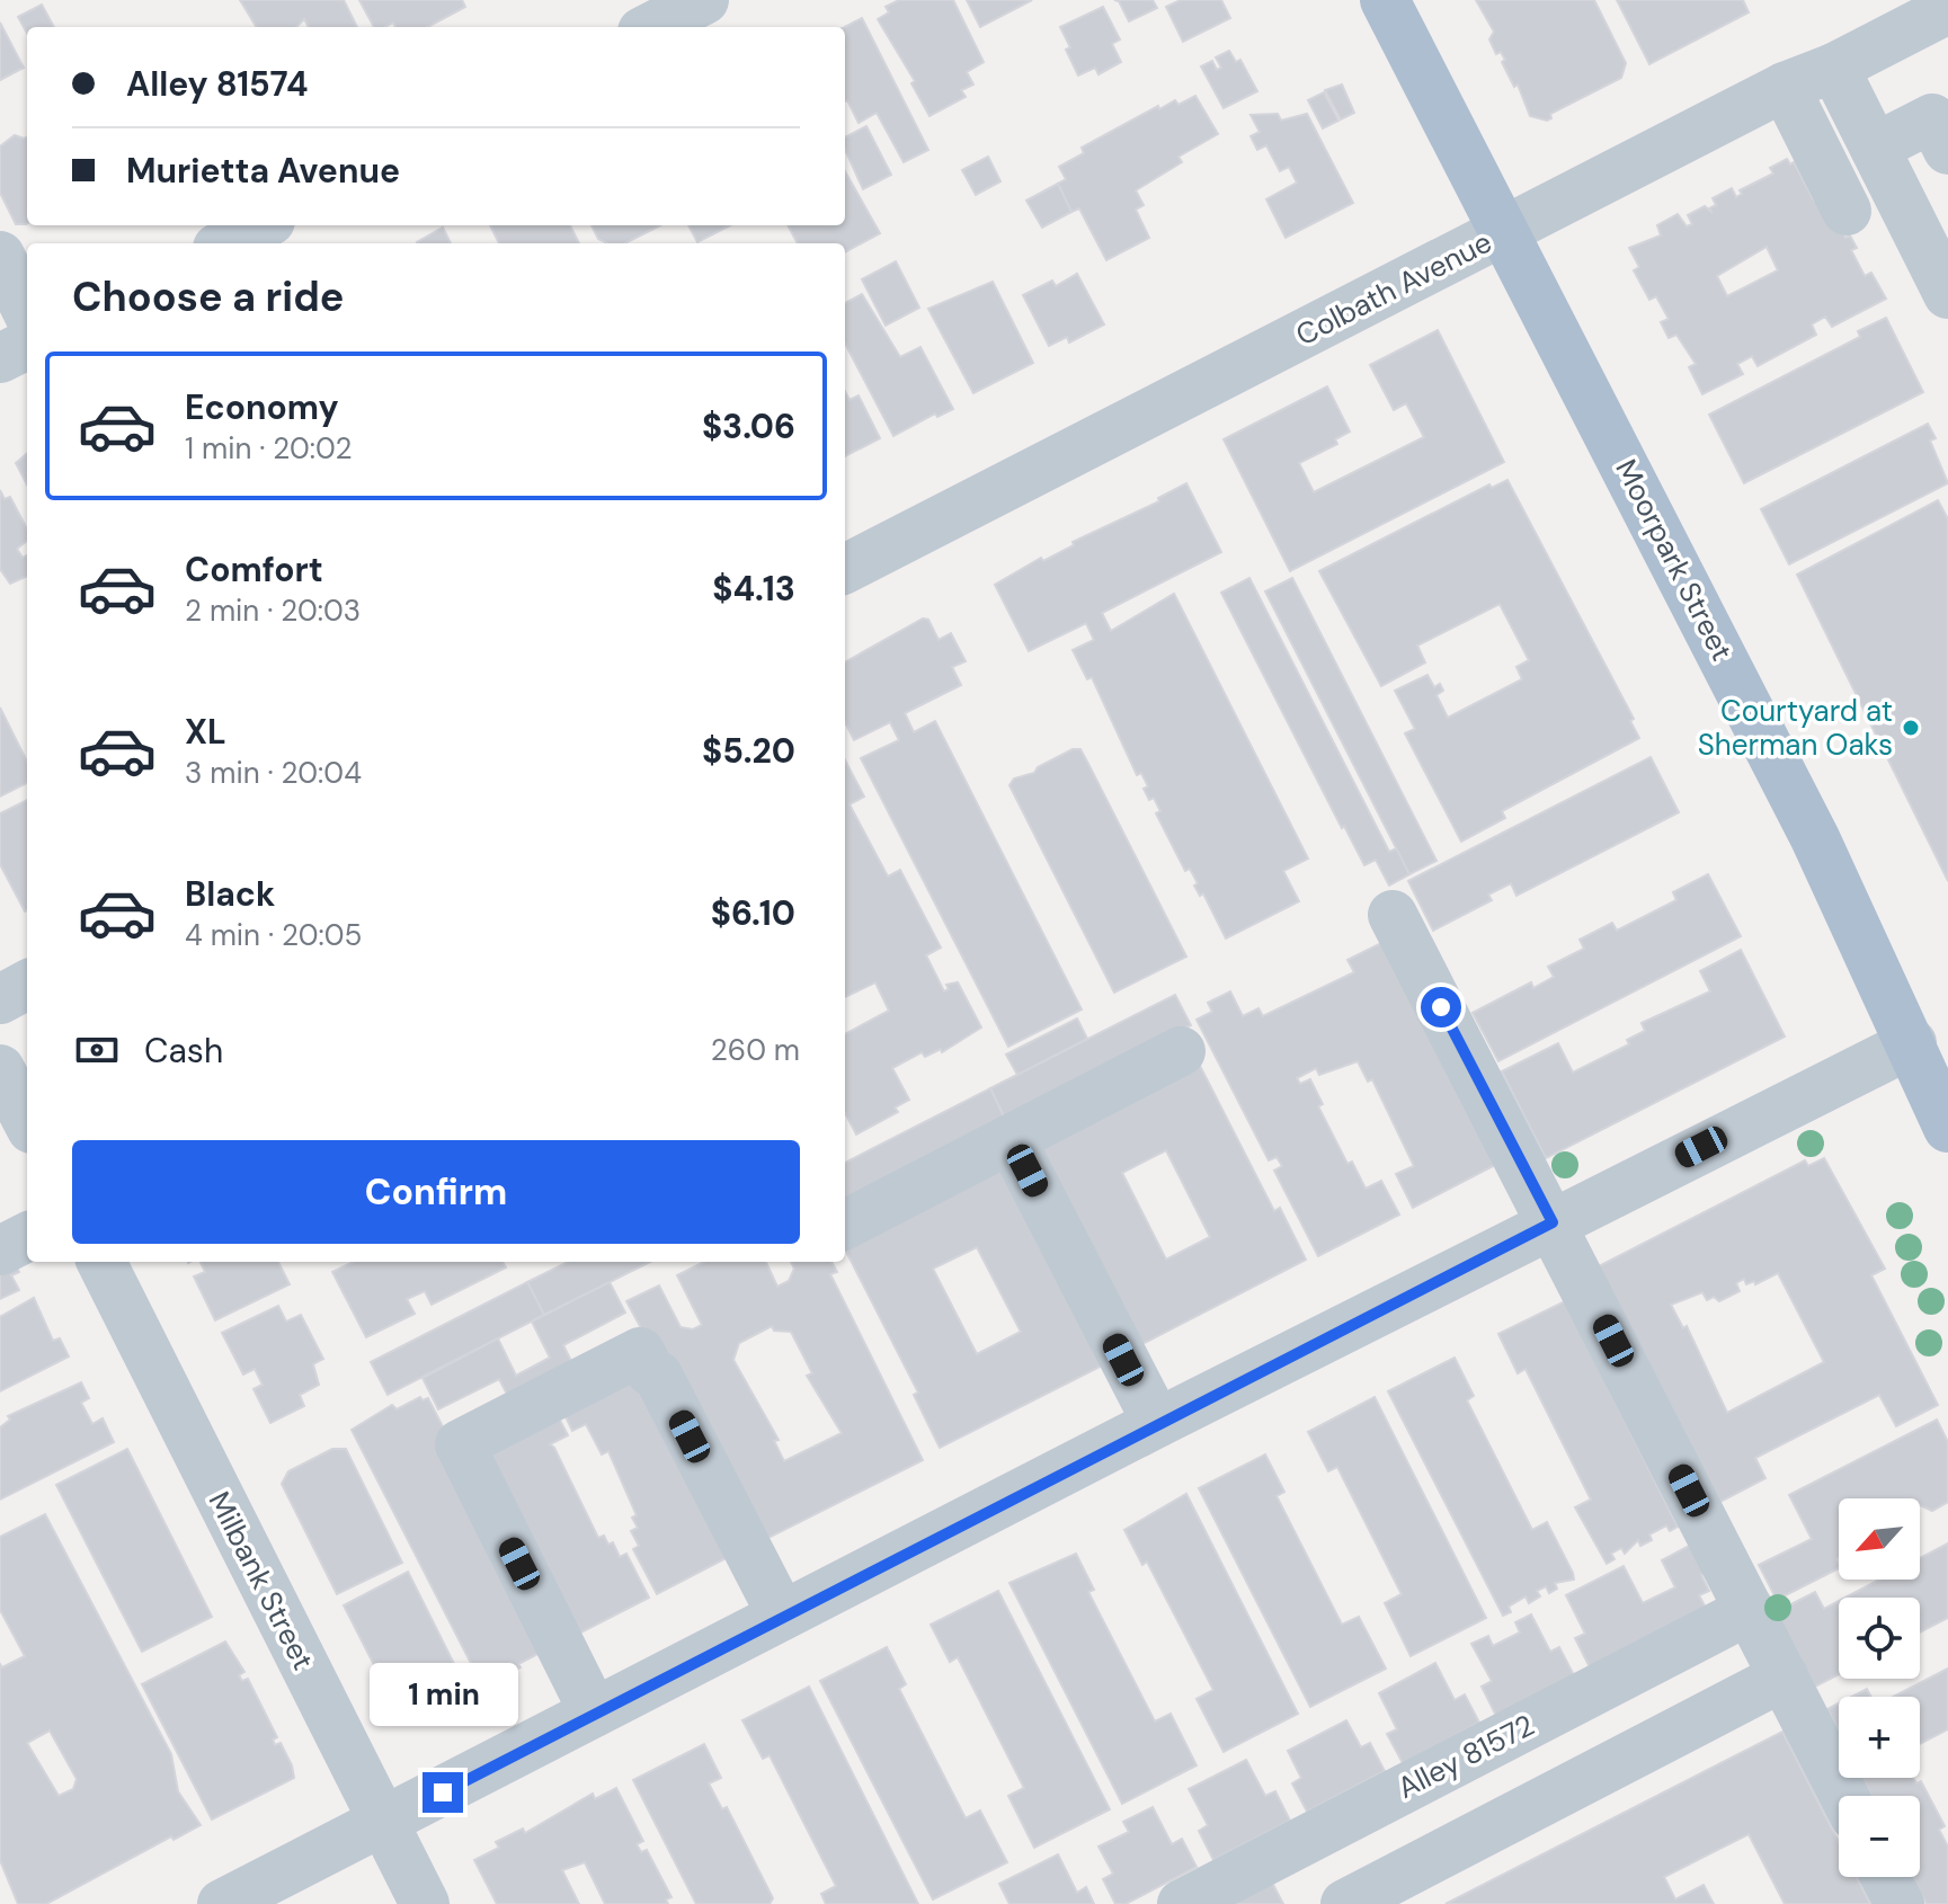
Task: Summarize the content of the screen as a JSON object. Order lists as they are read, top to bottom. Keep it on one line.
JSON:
{"streets":{"main road":["Moorpark Street"],"street":["Colbath Avenue","Milbank Street","Alley 81572"]},"crossings":[["Colbath Avenue","Moorpark Street"]],"places":["Courtyard at Sherman Oaks"],"north":"bottom left","page":{"banner":["Alley 81574","Murietta Avenue"],"heading":"Choose a ride","list":[{"name":"Economy","note":"1 min · 20:02","value":"$3.06"},{"name":"Comfort","note":"2 min · 20:03","value":"$4.13"},{"name":"XL","note":"3 min · 20:04","value":"$5.20"},{"name":"Black","note":"4 min · 20:05","value":"$6.10"}],"pay":["Cash","260 m"],"buttons":"Confirm","map_buttons":["+","−"],"bubble":"1 min"}}
